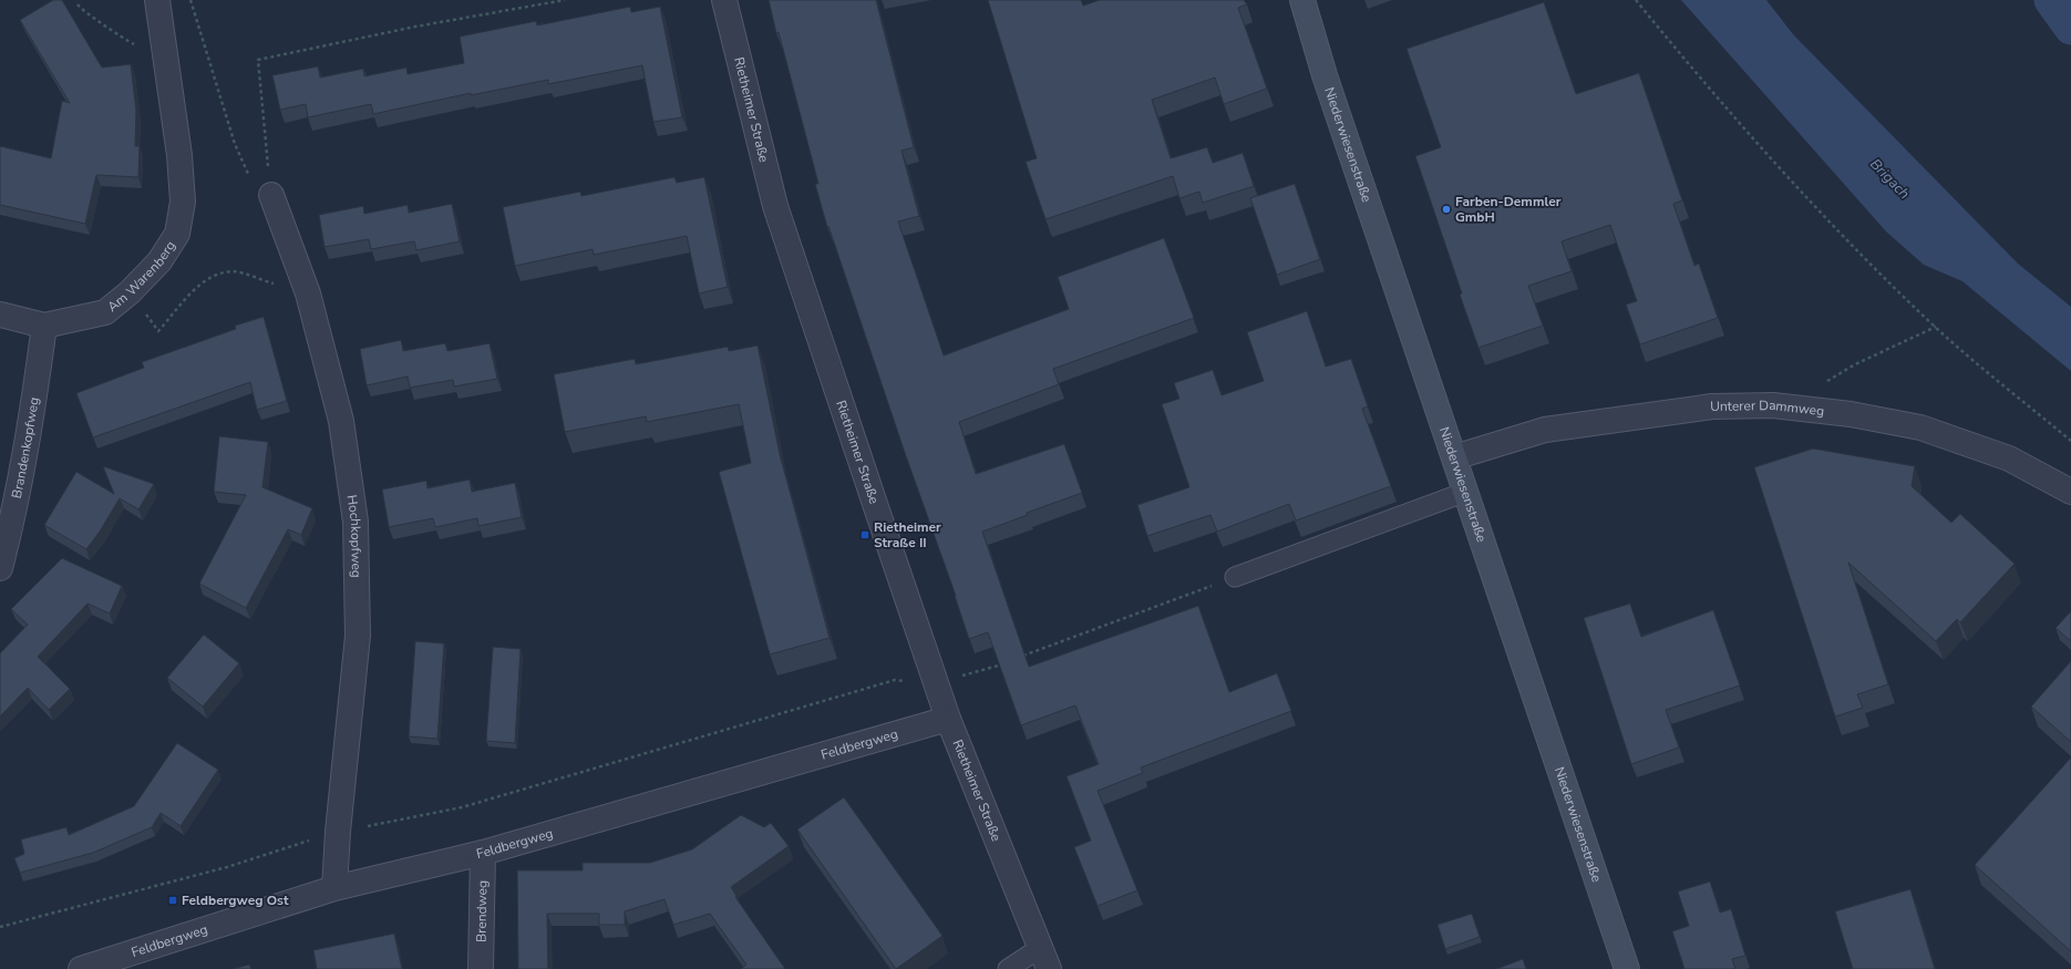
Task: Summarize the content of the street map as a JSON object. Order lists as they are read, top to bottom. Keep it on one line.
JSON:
{"streets":{"street":["Rietheimer Straße","Niederwiesenstraße","Am Warenberg","Unterer Dammweg","Brandenkopfweg","Hochkopfweg","Feldbergweg","Brendweg"]},"crossings":[["Rietheimer Straße","Feldbergweg"],["Niederwiesenstraße","Unterer Dammweg"],["Am Warenberg","Brandenkopfweg"],["Hochkopfweg","Feldbergweg"],["Feldbergweg","Brendweg"]],"water":["Brigach"],"places":{"other":["Farben-Demmler GmbH"],"transit":["Rietheimer Straße II","Feldbergweg Ost"]}}
